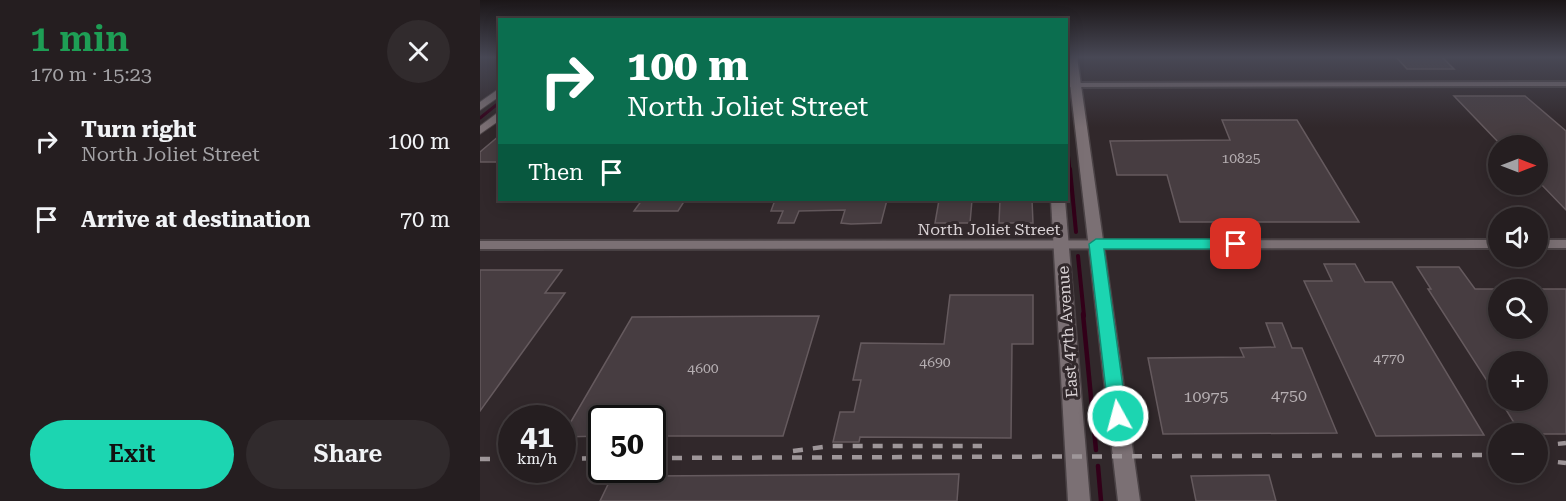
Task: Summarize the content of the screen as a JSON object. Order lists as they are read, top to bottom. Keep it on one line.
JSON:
{"streets":{"main road":["East 47th Avenue"],"street":["North Joliet Street"]},"crossings":[["North Joliet Street","East 47th Avenue"]],"house_numbers":["10825","4770","4690","4600","4750","10975"],"north":"right","page":{"heading":["1 min","170 m · 15:23"],"turn":["100 m","North Joliet Street"],"list":[{"name":"Turn right","note":"North Joliet Street","value":"100 m"},{"name":"Arrive at destination","value":"70 m"}],"map_buttons":["+","−"],"then":"Then","speed":"41 km/h","limit":"50","buttons":["Exit","Share"]}}
